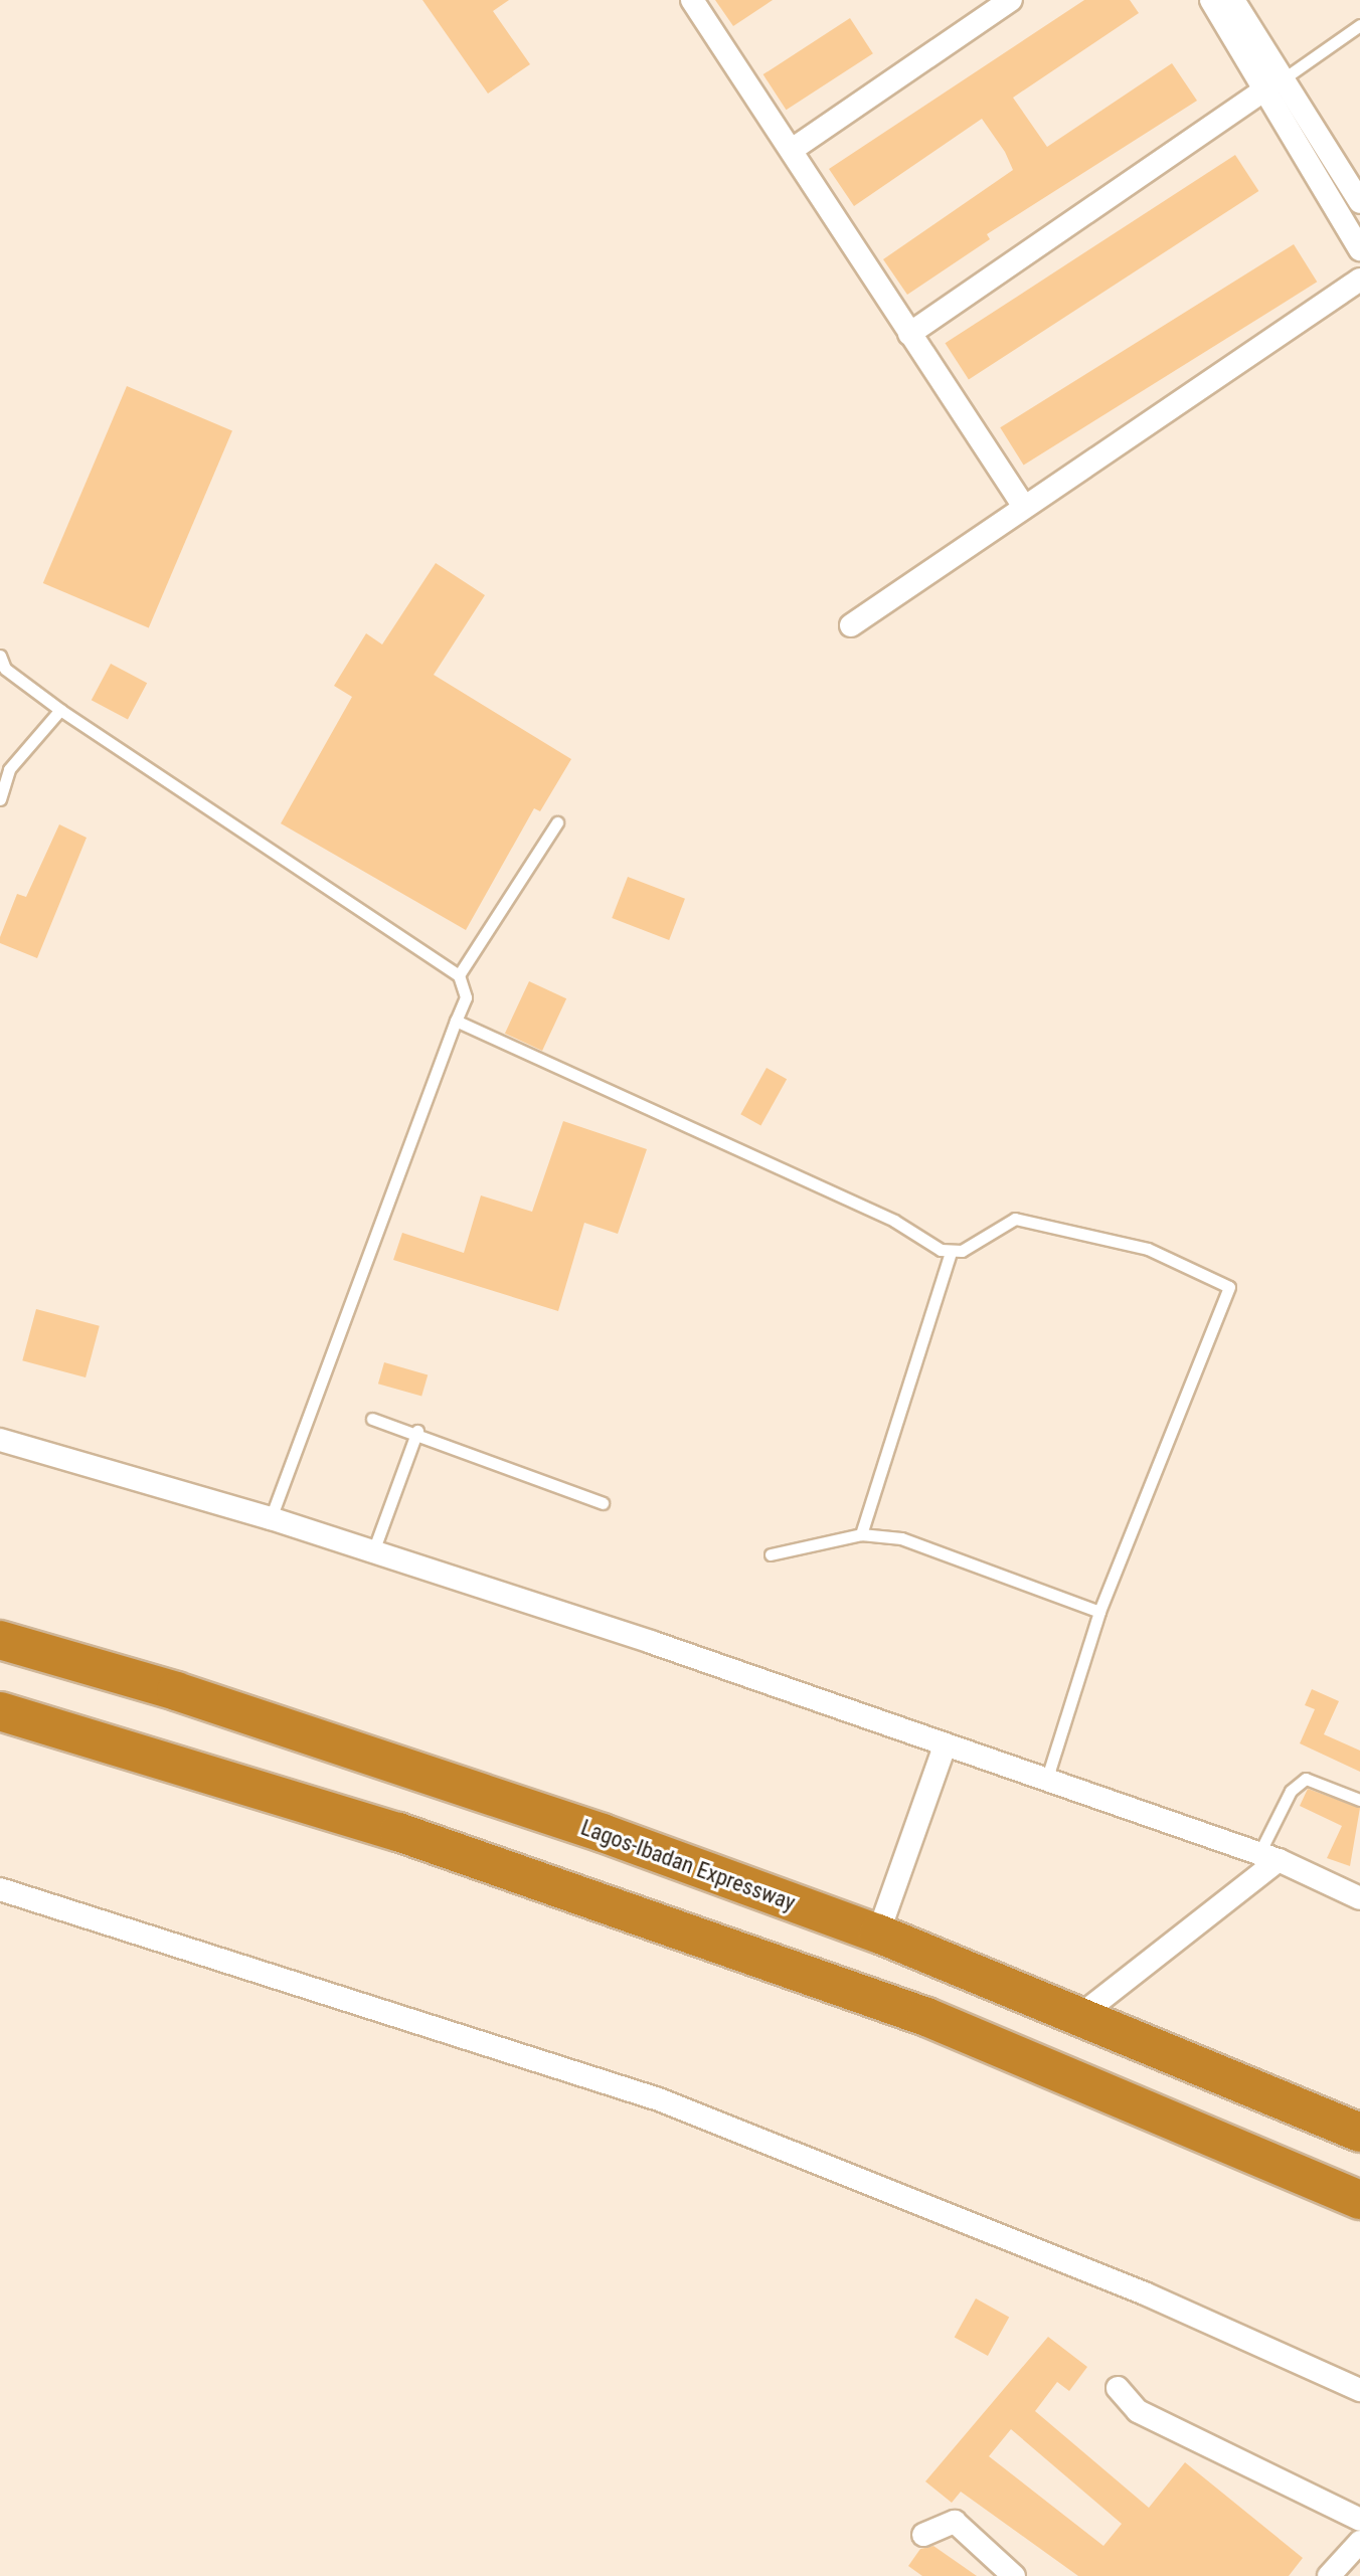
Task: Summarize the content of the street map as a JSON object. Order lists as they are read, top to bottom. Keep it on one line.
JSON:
{"streets":{"highway":["Lagos-Ibadan Expressway"]}}
